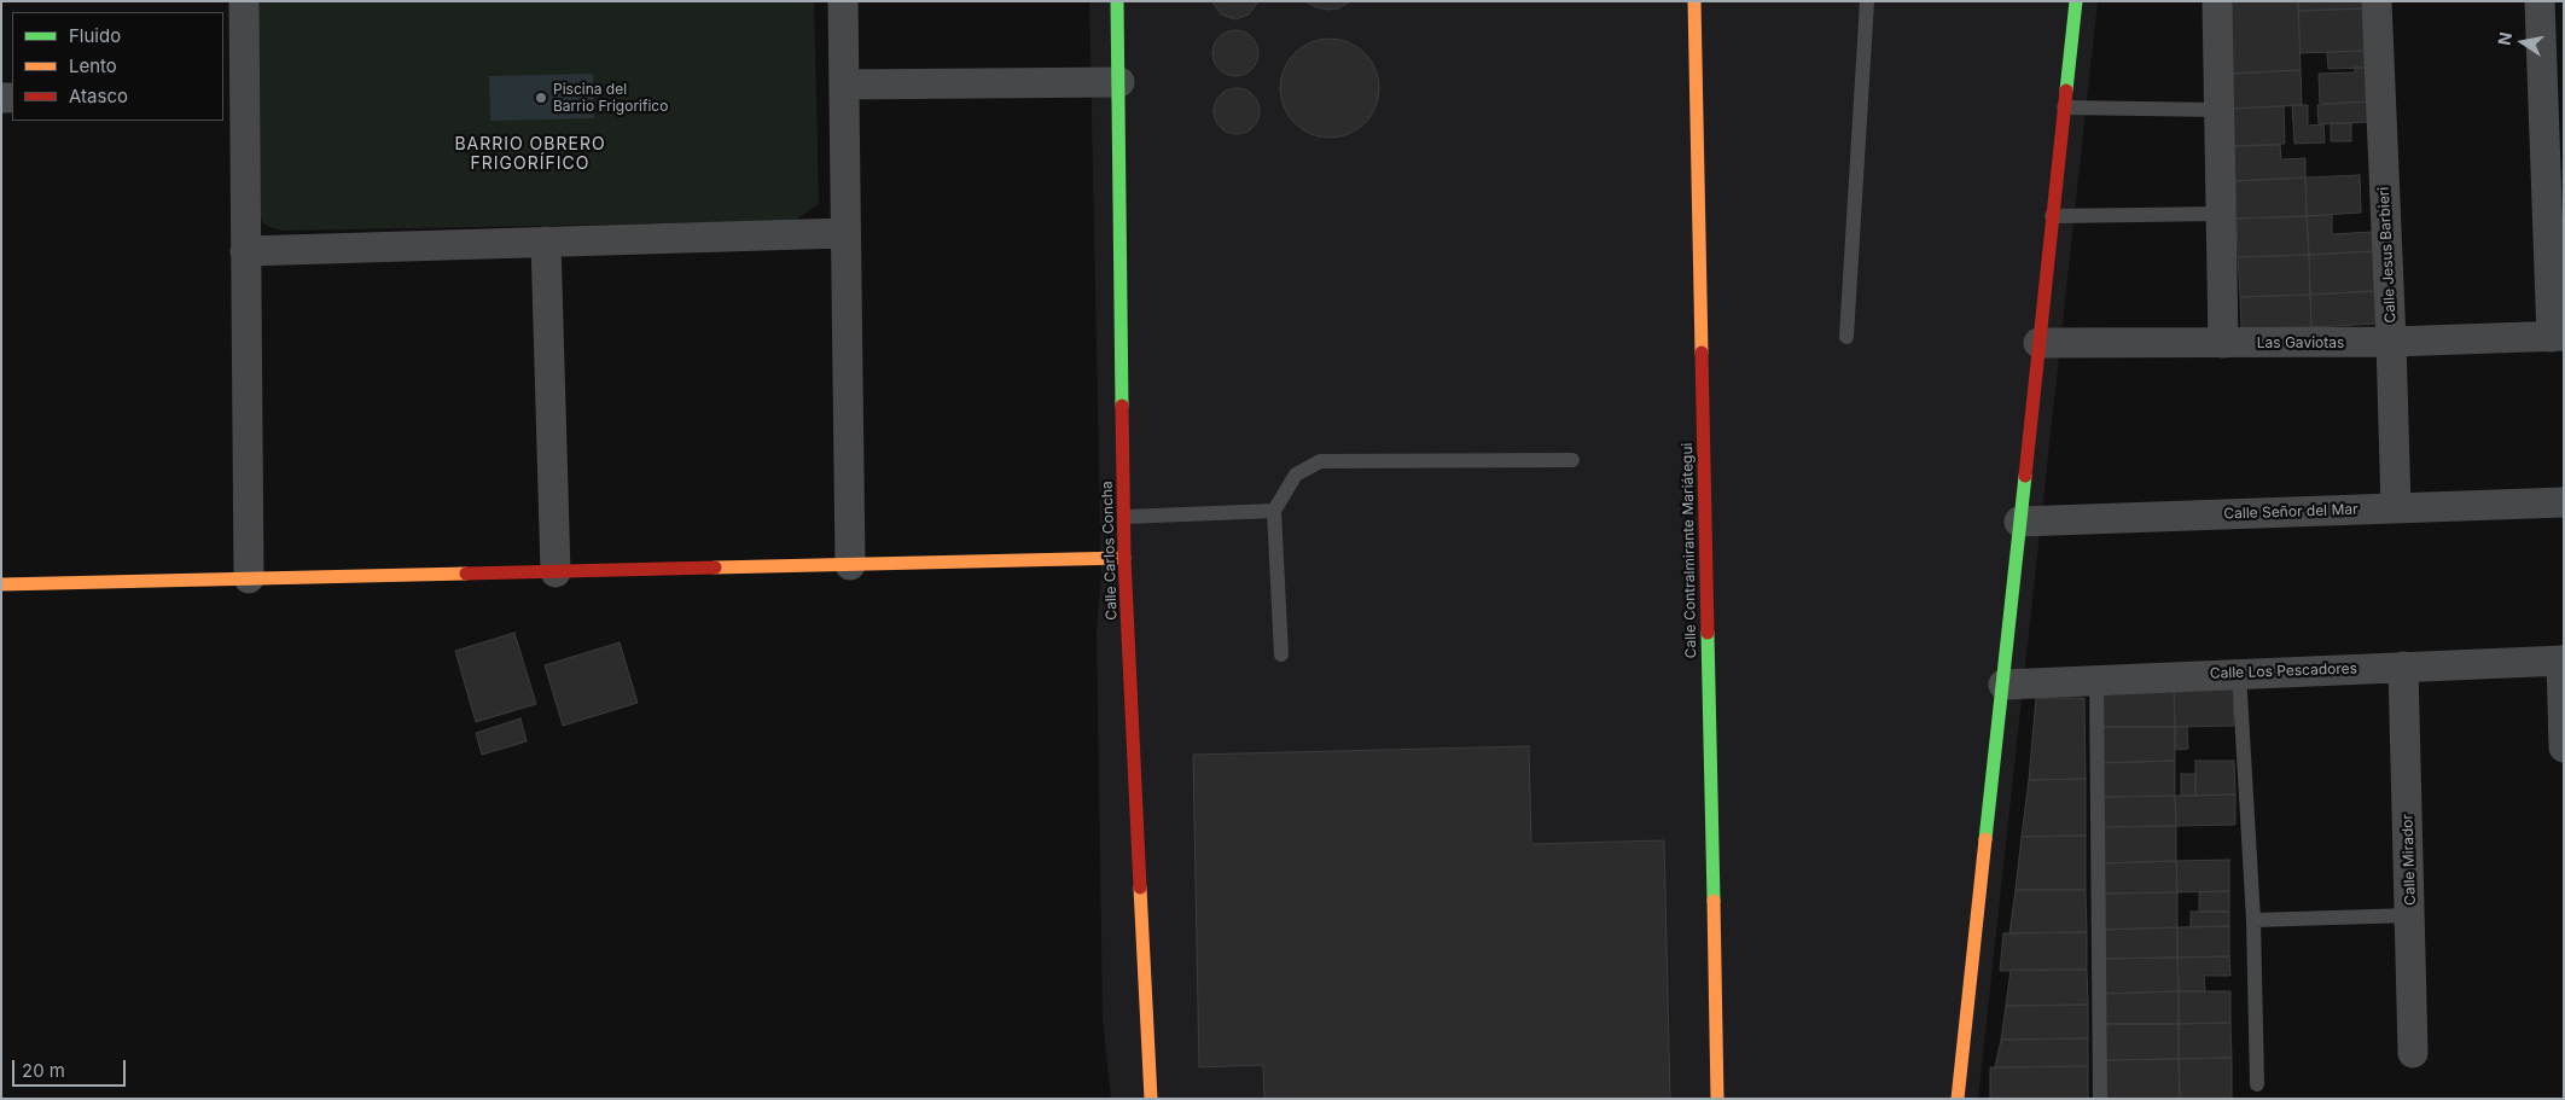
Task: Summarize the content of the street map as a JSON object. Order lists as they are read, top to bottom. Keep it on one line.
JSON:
{"streets":{"street":["Calle Jesus Barbieri","Las Gaviotas","Calle Señor del Mar","Calle Carlos Concha","Calle Contralmirante Mariátegui","Calle Los Pescadores","Calle Mirador"]},"crossings":[["Calle Jesus Barbieri","Las Gaviotas"],["Calle Jesus Barbieri","Calle Señor del Mar"],["Calle Los Pescadores","Calle Mirador"]],"districts":["BARRIO OBRERO FRIGORÍFICO"],"places":["Piscina del Barrio Frigorifico"],"legend":["Fluido","Lento","Atasco"],"scale_bar":"20 m","north":"left"}
